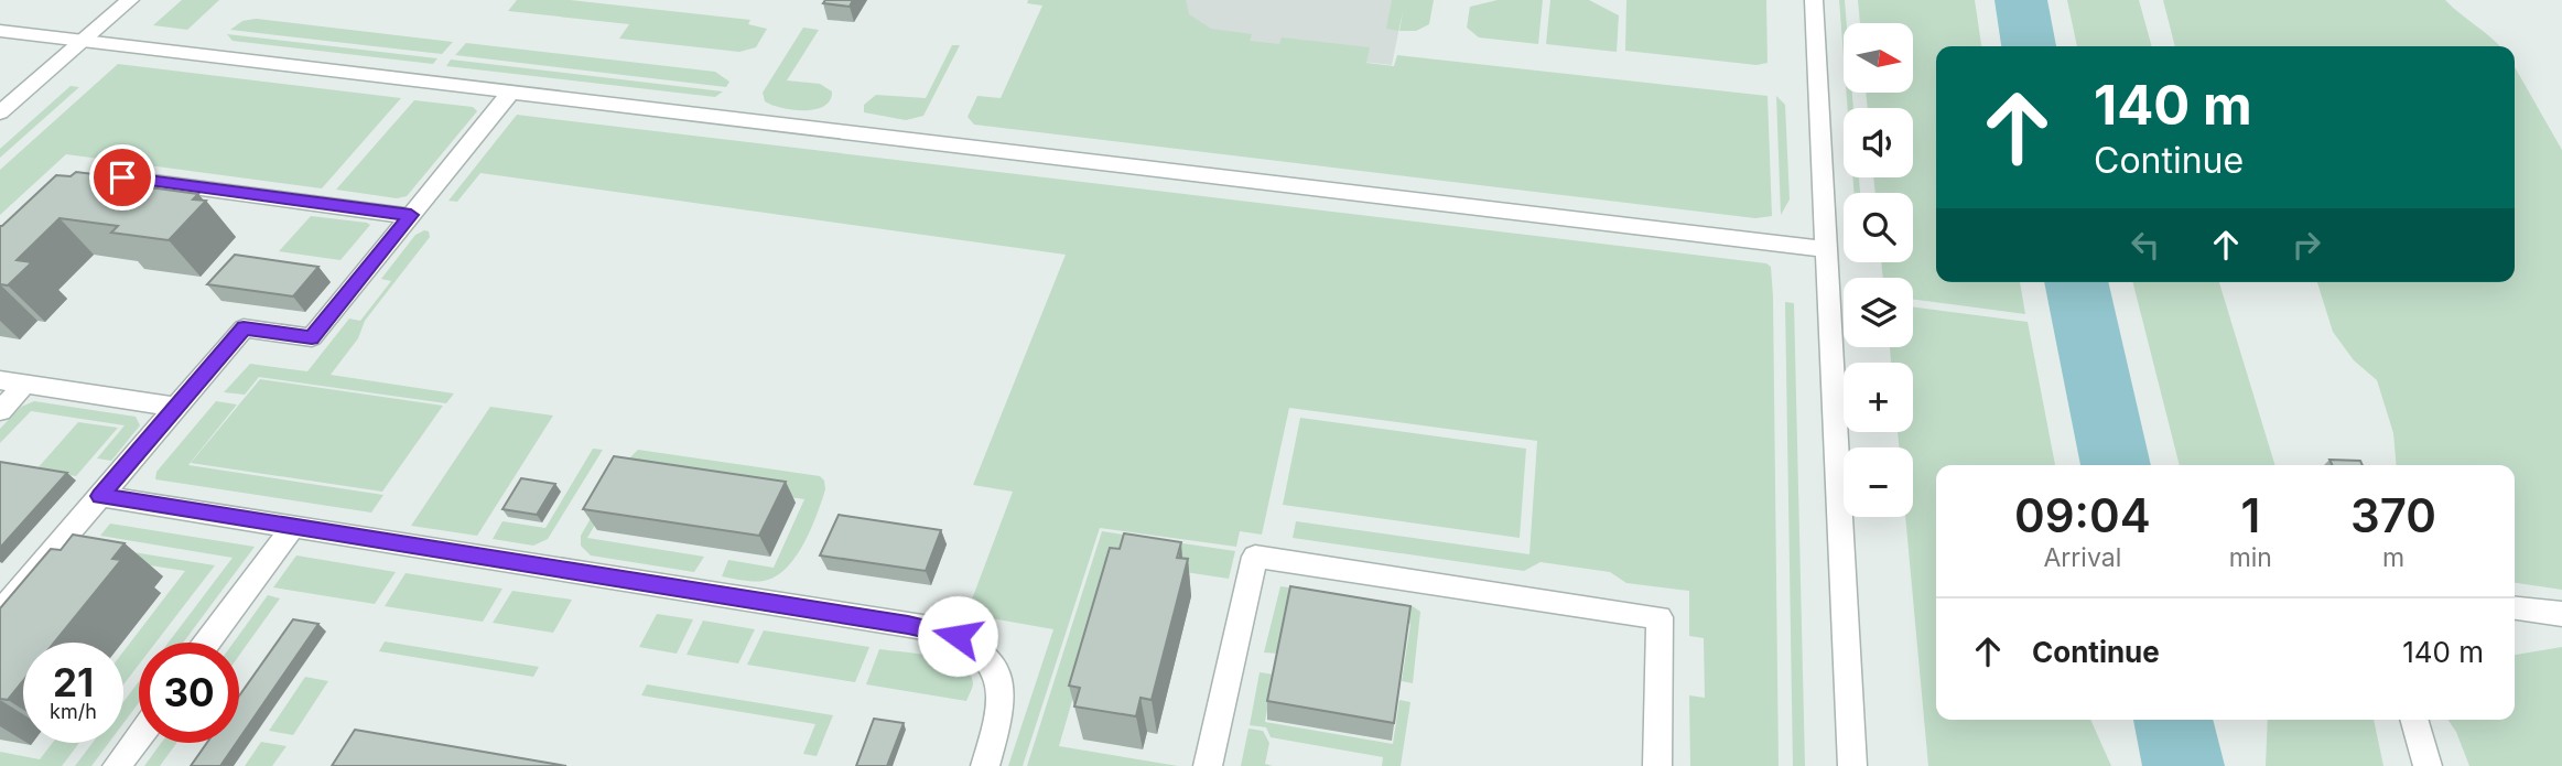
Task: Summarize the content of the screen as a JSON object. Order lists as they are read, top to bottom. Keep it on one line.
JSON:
{"north":"right","page":{"map_buttons":["+","−"],"turn":["140 m","Continue"],"eta":["09:04","Arrival","1","min","370","m"],"list":[{"name":"Continue","value":"140 m"}],"speed":"21 km/h","limit":"30"}}
